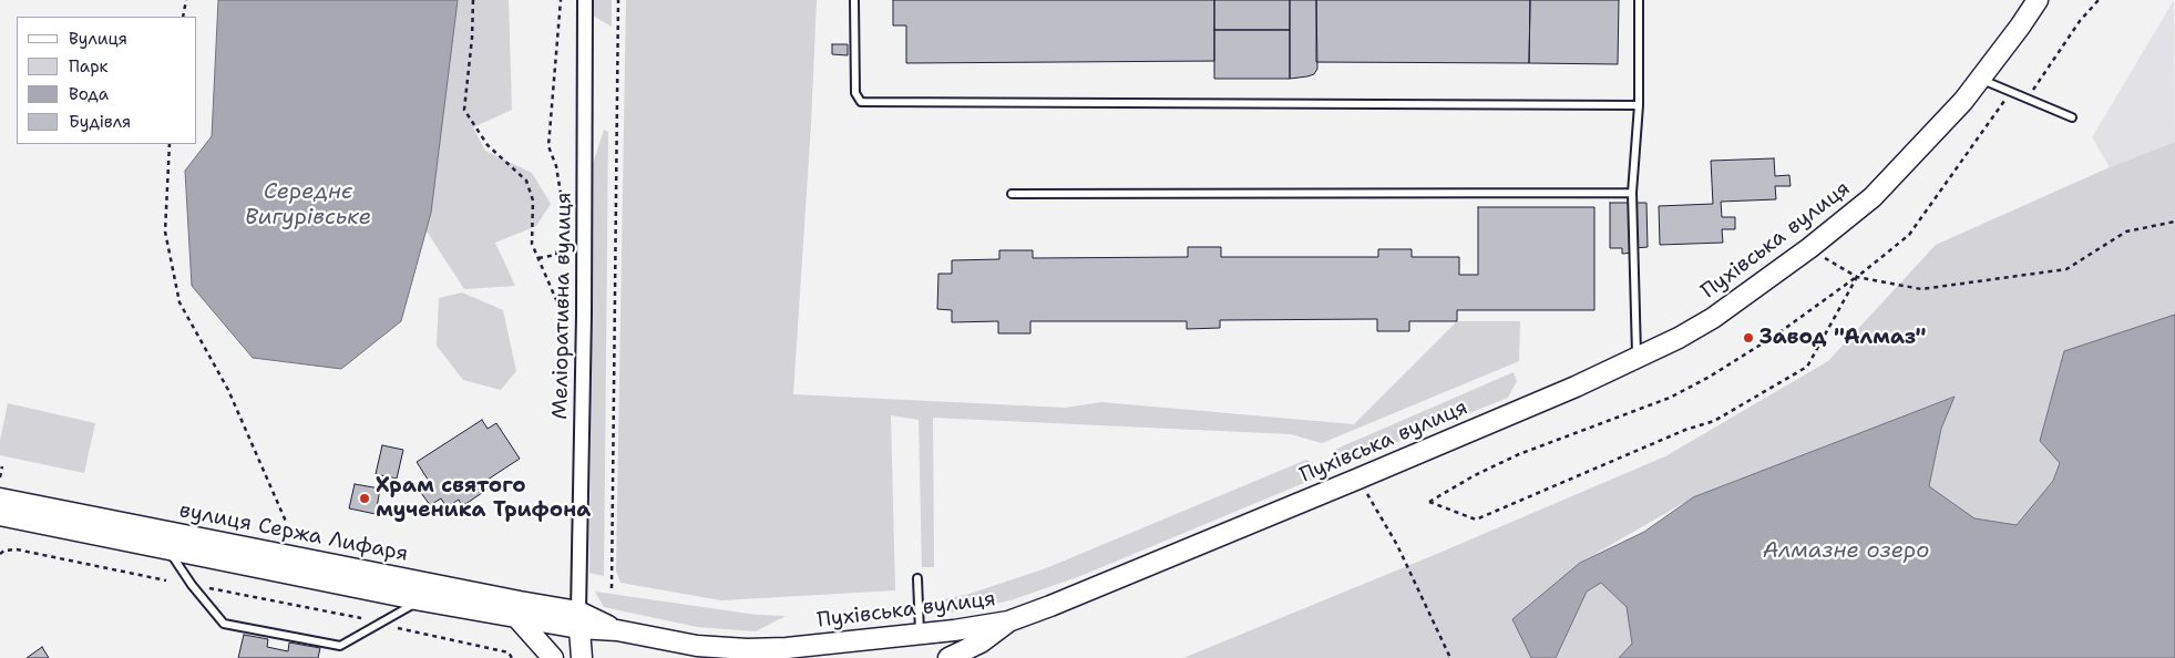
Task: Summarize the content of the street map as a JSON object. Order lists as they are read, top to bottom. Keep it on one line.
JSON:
{"streets":{"street":["Пухівська вулиця","Меліоративна вулиця","вулиця Сержа Лифаря"]},"crossings":[["Пухівська вулиця","Меліоративна вулиця"],["Пухівська вулиця","вулиця Сержа Лифаря"],["Меліоративна вулиця","вулиця Сержа Лифаря"]],"water":["Середнє Вигурівське","Алмазне озеро"],"places":["Завод \"Алмаз\"","Храм святого мученика Трифона"],"legend":["Вулиця","Парк","Вода","Будівля"]}
